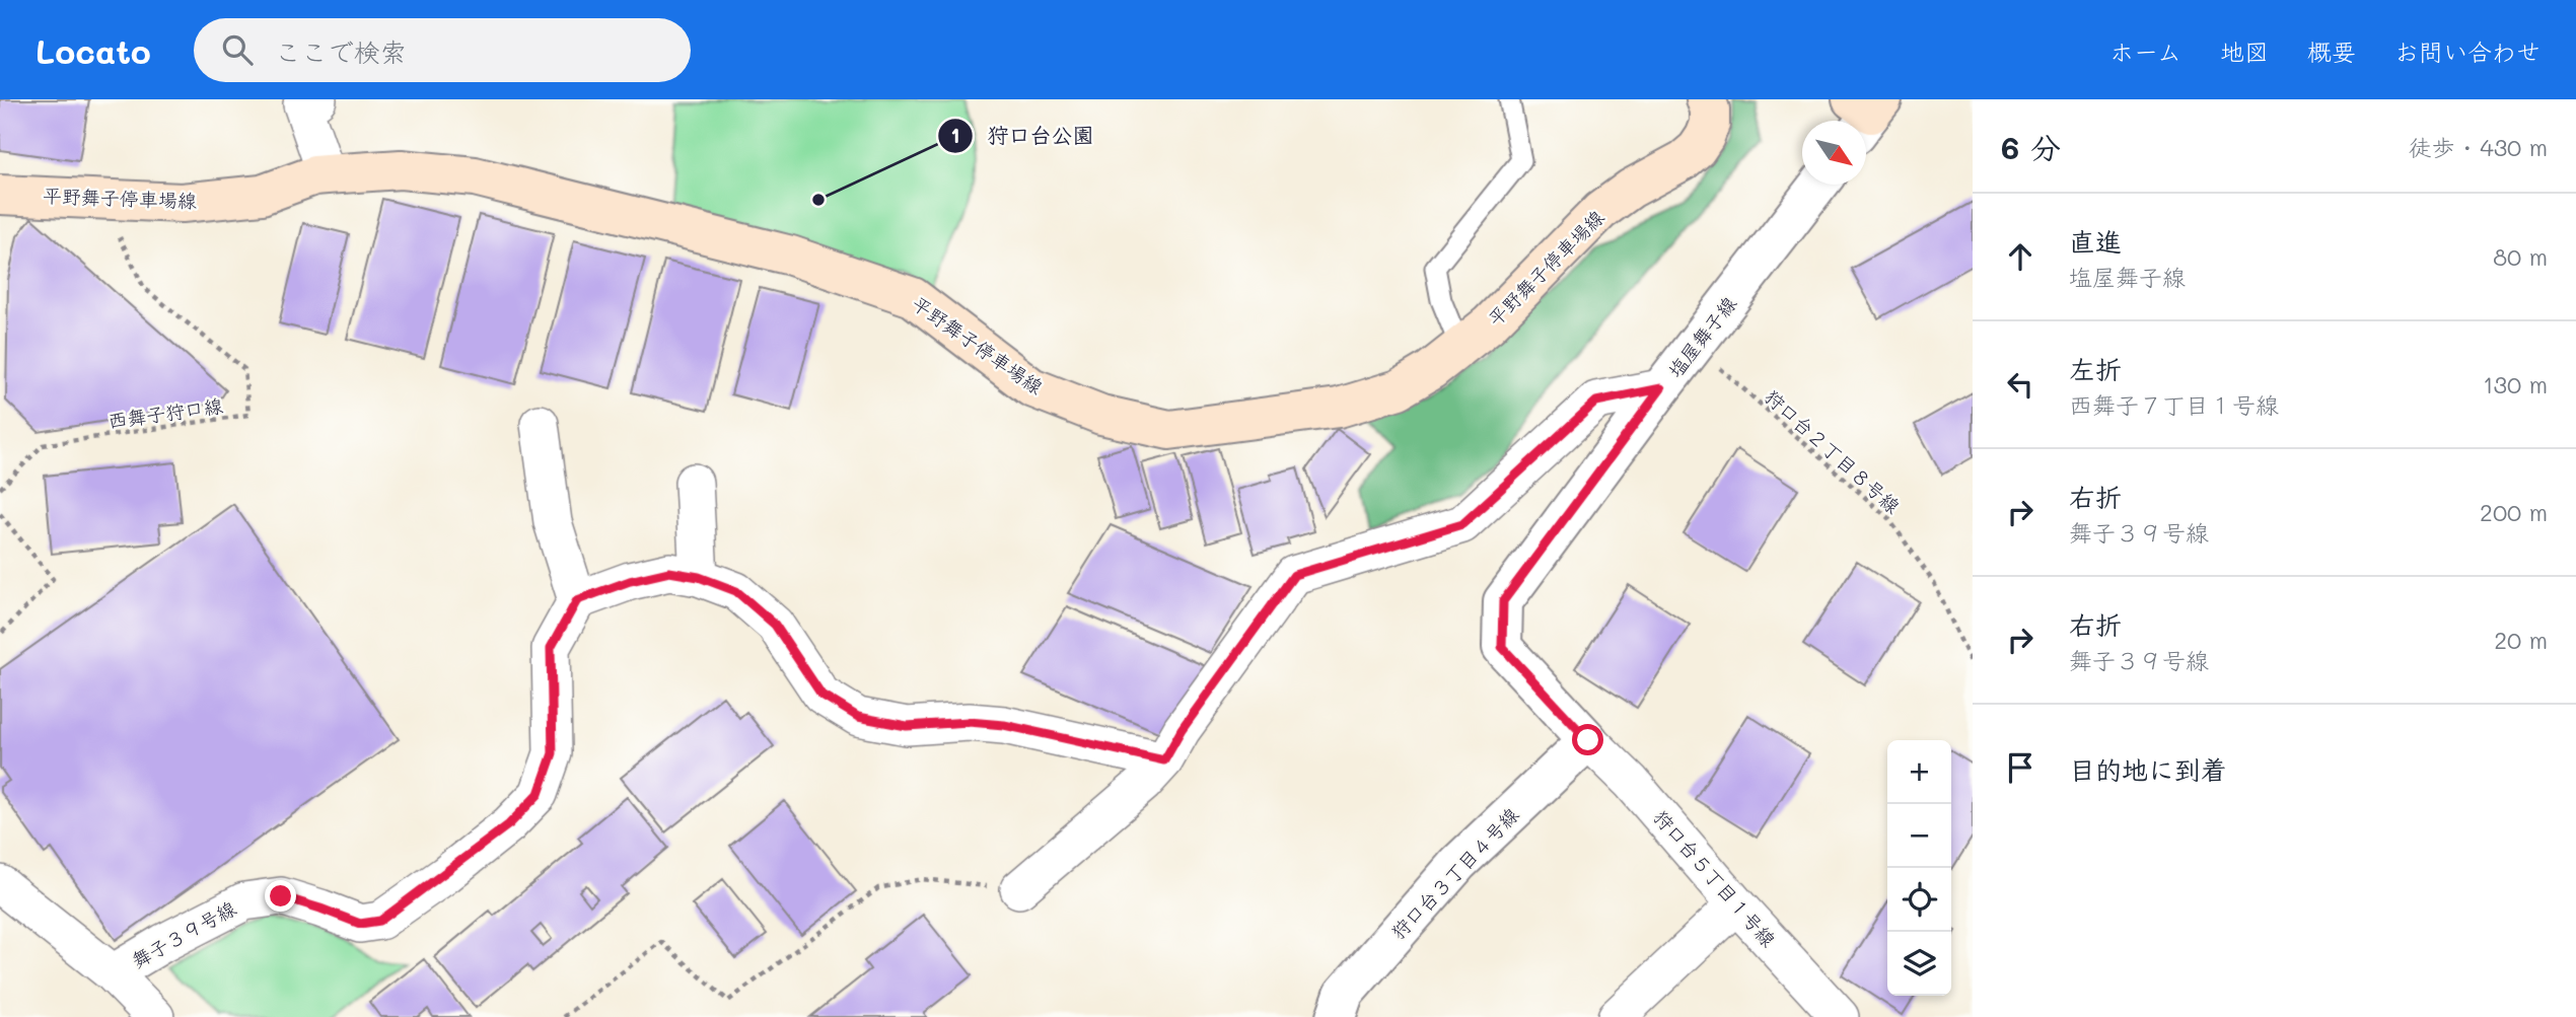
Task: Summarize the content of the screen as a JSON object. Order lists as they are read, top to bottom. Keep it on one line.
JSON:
{"streets":{"main road":["平野舞子停車場線"],"street":["塩屋舞子線","狩口台３丁目４号線","狩口台５丁目１号線","舞子３９号線"],"path":["西舞子狩口線","狩口台２丁目８号線"]},"crossings":[["平野舞子停車場線","西舞子狩口線"],["塩屋舞子線","狩口台２丁目８号線"],["塩屋舞子線","狩口台３丁目４号線"],["塩屋舞子線","狩口台５丁目１号線"],["狩口台３丁目４号線","狩口台５丁目１号線"]],"places":["狩口台公園"],"north":"bottom right","page":{"header":"Locato","search":"ここで検索","nav":["ホーム","地図","概要","お問い合わせ"],"heading":["6 分","徒歩 · 430 m"],"list":[["直進","塩屋舞子線","80 m"],["左折","西舞子７丁目１号線","130 m"],["右折","舞子３９号線","200 m"],["右折","舞子３９号線","20 m"],"目的地に到着"],"map_buttons":["+","−"]}}
